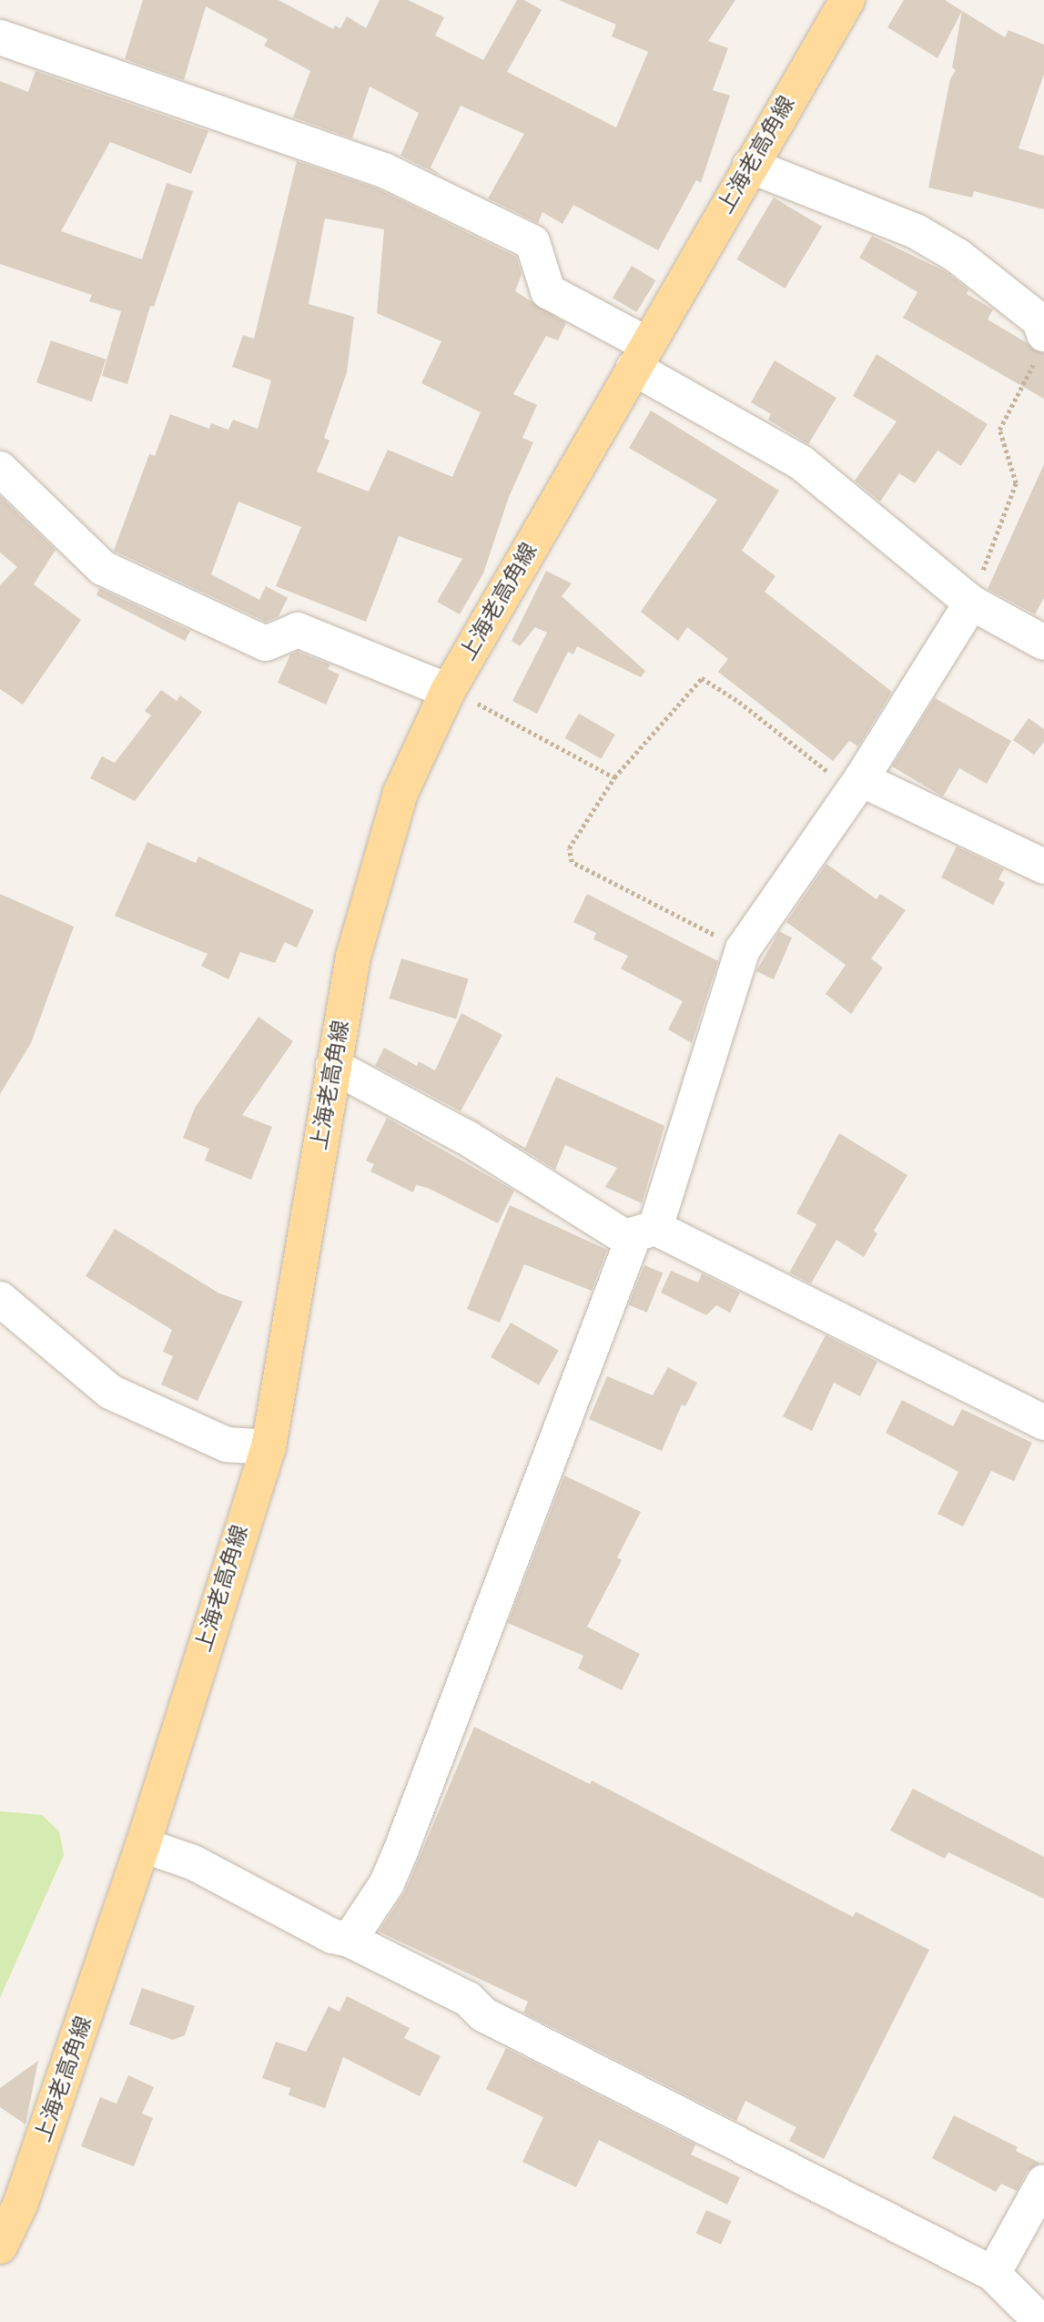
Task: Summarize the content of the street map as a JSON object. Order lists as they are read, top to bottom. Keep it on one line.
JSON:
{"streets":{"main road":["上海老高角線"]}}
